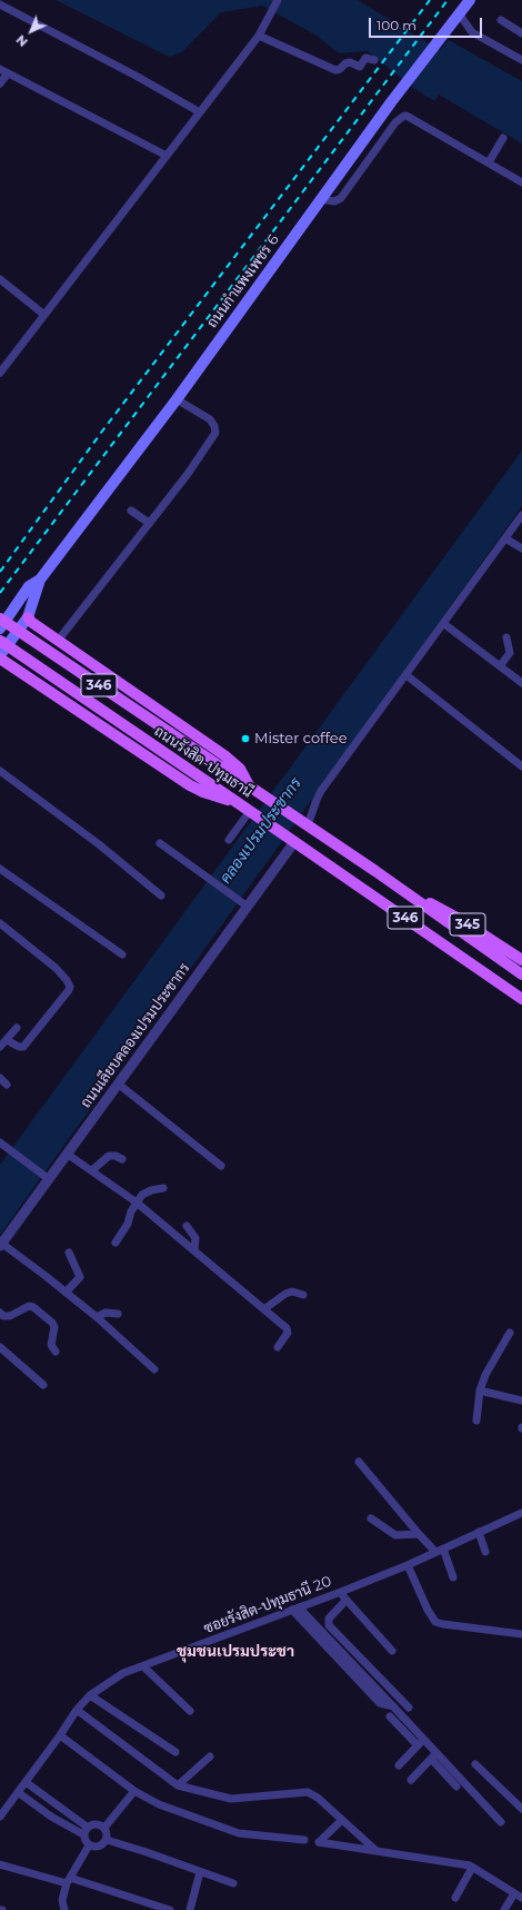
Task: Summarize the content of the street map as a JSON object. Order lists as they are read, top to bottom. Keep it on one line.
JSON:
{"streets":{"main road":["ถนนกำแพงเพชร 6","346","ถนนรังสิต-ปทุมธานี","345"],"street":["ถนนเลียบคลองเปรมประชากร","ซอยรังสิต-ปทุมธานี 20"]},"crossings":[["ถนนรังสิต-ปทุมธานี","345"],["ถนนรังสิต-ปทุมธานี","ถนนเลียบคลองเปรมประชากร"]],"districts":["ชุมชนเปรมประชา"],"water":["คลองเปรมประชากร"],"places":["Mister coffee"],"scale_bar":"100 m","north":"bottom left"}
